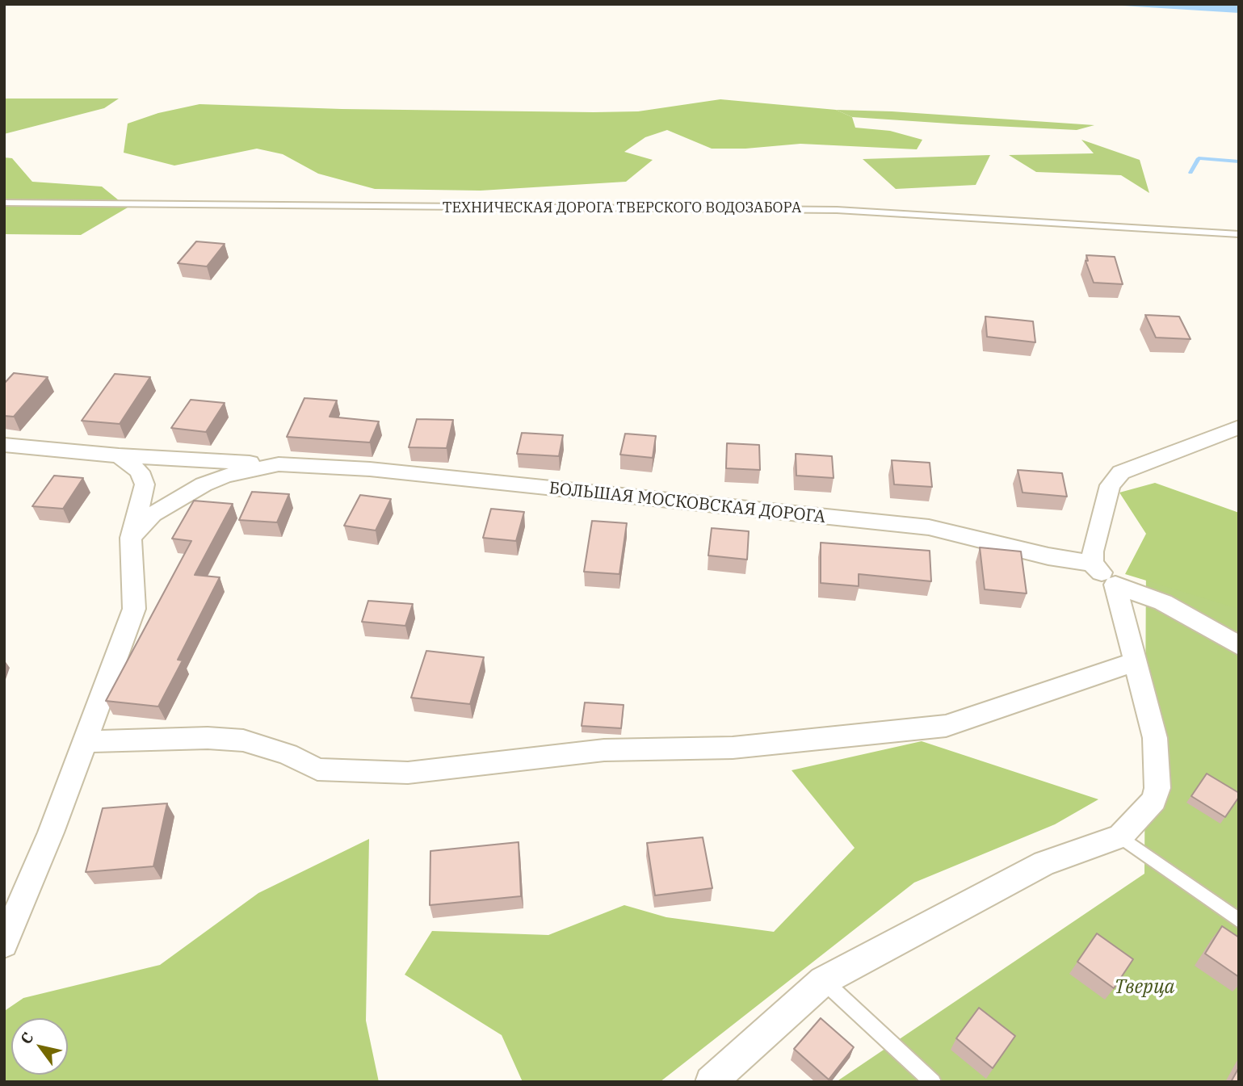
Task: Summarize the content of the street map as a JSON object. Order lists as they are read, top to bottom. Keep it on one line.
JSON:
{"streets":{"street":["БОЛЬШАЯ МОСКОВСКАЯ ДОРОГА"],"lane":["ТЕХНИЧЕСКАЯ ДОРОГА ТВЕРСКОГО ВОДОЗАБОРА"]},"parks":["Тверца"],"north":"top left"}
